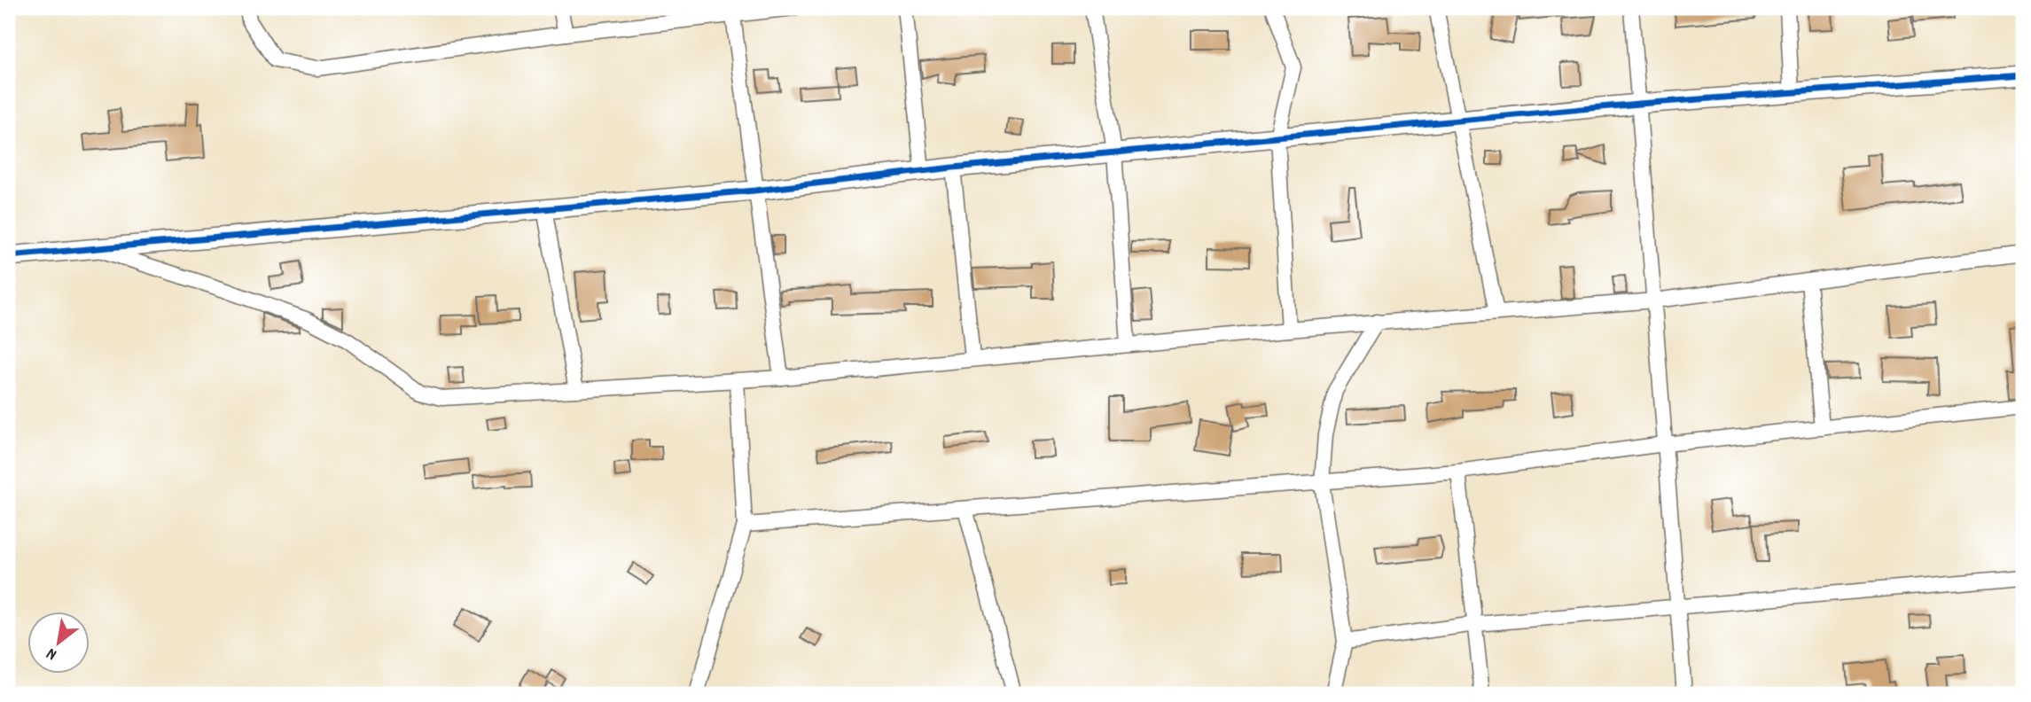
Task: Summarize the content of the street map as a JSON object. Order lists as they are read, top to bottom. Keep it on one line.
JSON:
{"north":"bottom left"}
